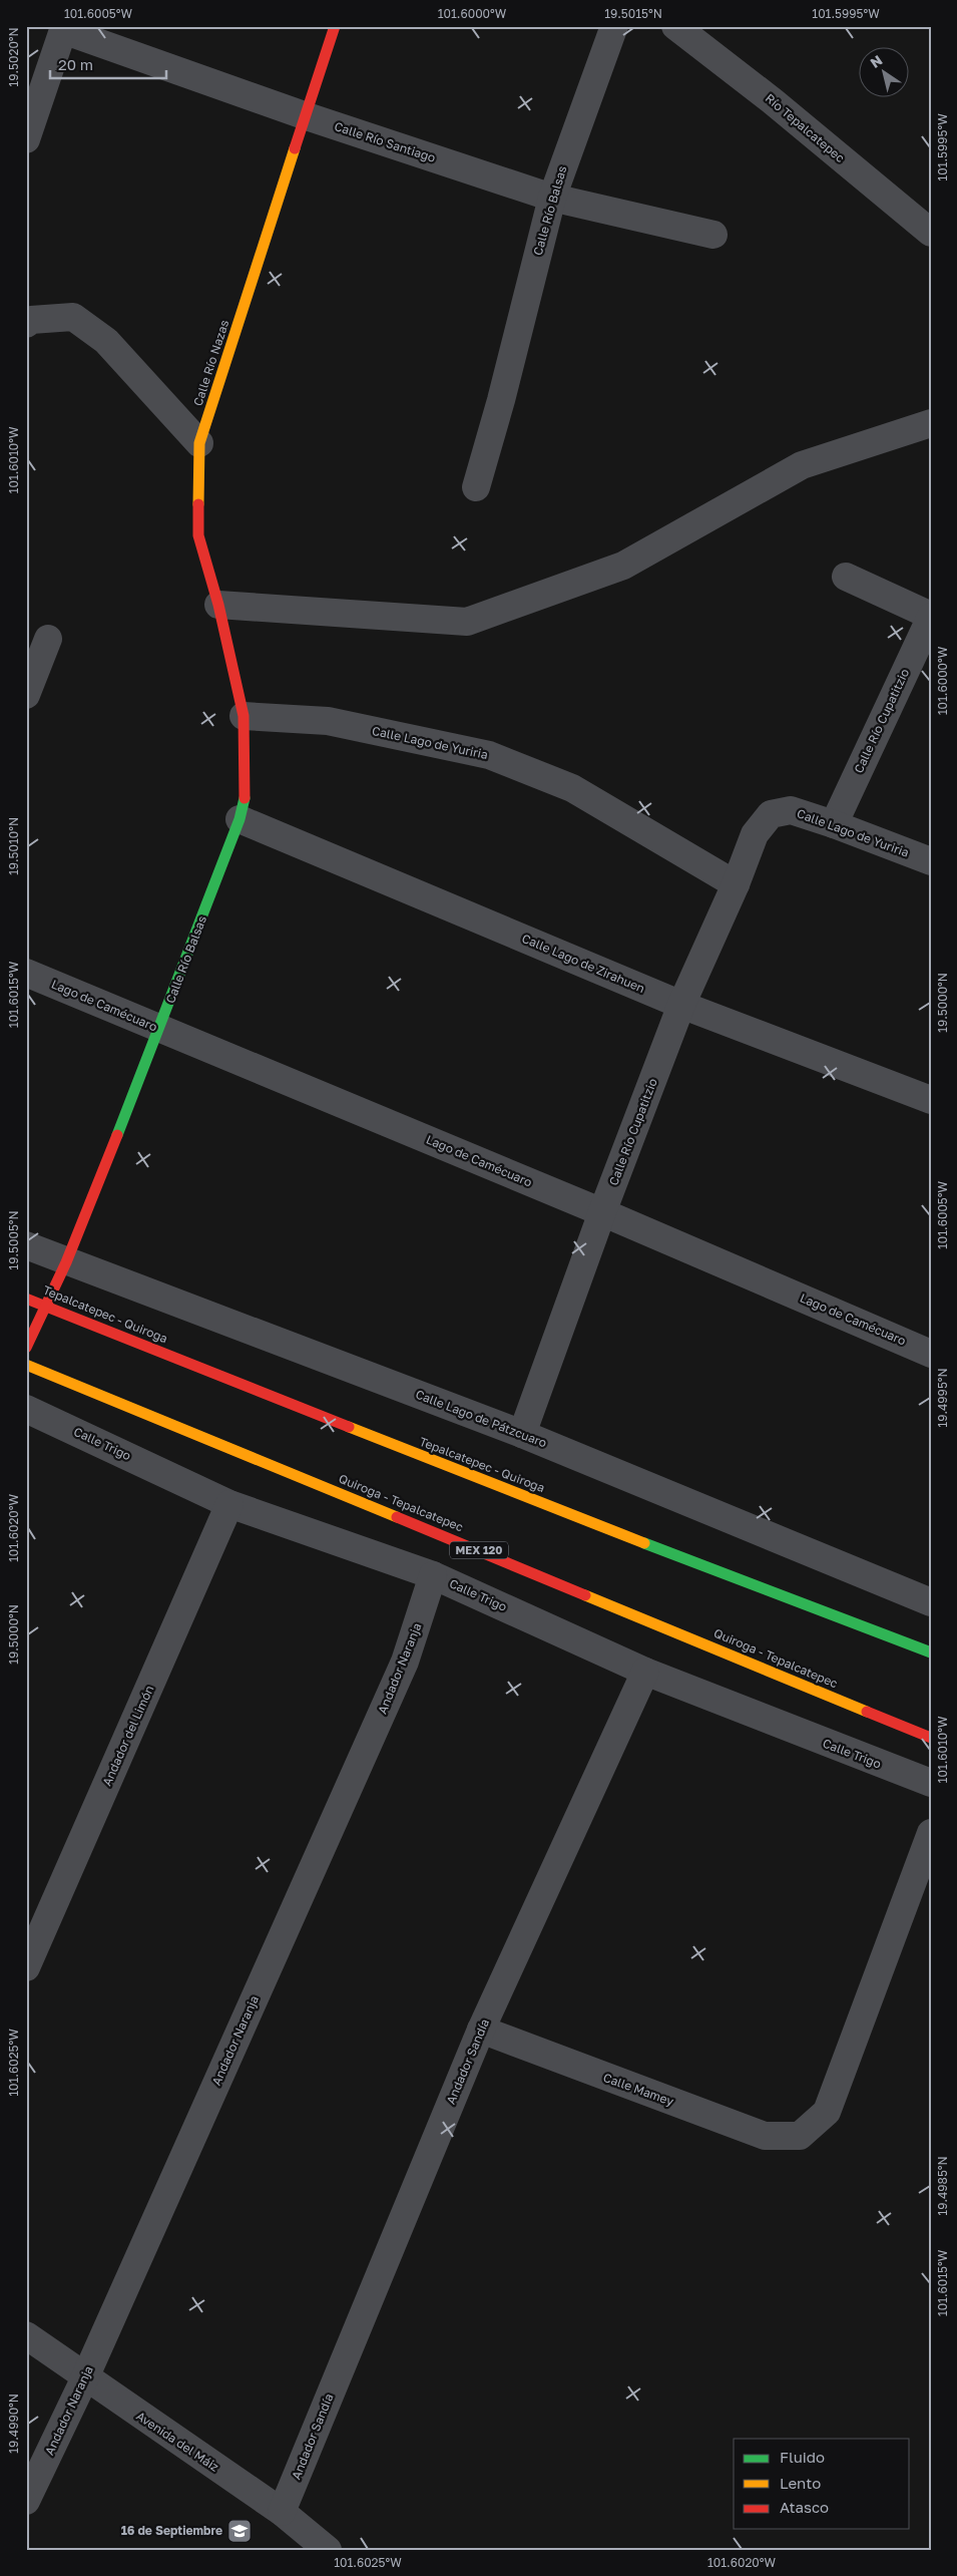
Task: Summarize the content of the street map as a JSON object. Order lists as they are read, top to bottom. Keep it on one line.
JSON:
{"streets":{"main road":["Calle Río Balsas","Calle Río Nazas","Tepalcatepec - Quiroga","Quiroga - Tepalcatepec","MEX 120"],"street":["Río Tepalcatepec","Calle Río Santiago","Calle Río Cupatitzio","Calle Lago de Yuriria","Calle Lago de Zirahuen","Lago de Camécuaro","Calle Lago de Pátzcuaro","Calle Trigo","Andador Naranja","Andador del Limón","Andador Sandía","Calle Mamey","Avenida del Máiz"]},"crossings":[["Calle Río Santiago","Calle Río Balsas"],["Calle Río Santiago","Calle Río Nazas"],["Calle Río Balsas","Calle Río Nazas"],["Calle Río Balsas","Calle Lago de Yuriria"],["Calle Río Balsas","Calle Lago de Zirahuen"],["Calle Río Balsas","Lago de Camécuaro"],["Calle Río Balsas","Tepalcatepec - Quiroga"],["Calle Río Balsas","Calle Lago de Pátzcuaro"],["Calle Río Nazas","Calle Lago de Yuriria"],["Calle Río Cupatitzio","Calle Lago de Yuriria"],["Calle Río Cupatitzio","Calle Lago de Zirahuen"],["Calle Río Cupatitzio","Lago de Camécuaro"],["Calle Río Cupatitzio","Calle Lago de Pátzcuaro"],["Calle Trigo","Andador Naranja"],["Calle Trigo","Andador del Limón"],["Calle Trigo","Andador Sandía"],["Andador Naranja","Avenida del Máiz"],["Andador Sandía","Calle Mamey"],["Andador Sandía","Avenida del Máiz"]],"places":{"school or university":["16 de Septiembre"]},"legend":["Fluido","Lento","Atasco"],"scale_bar":"20 m","north":"top left","coordinates":["101.6005°W","101.6000°W","19.5015°N","101.5995°W","19.5020°N","101.6010°W","19.5010°N","101.6015°W","19.5000°N","19.5005°N","19.4995°N","101.6020°W","101.6025°W","19.4985°N","19.4990°N"]}
